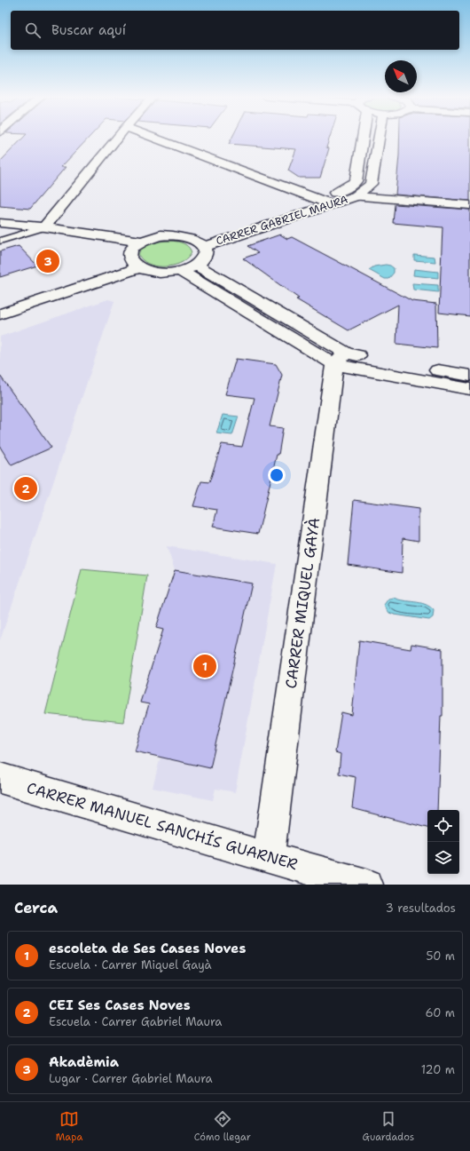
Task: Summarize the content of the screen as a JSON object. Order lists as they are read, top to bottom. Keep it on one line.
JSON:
{"streets":{"street":["CARRER GABRIEL MAURA","CARRER MIQUEL GAYÀ","CARRER MANUEL SANCHÍS GUARNER"]},"crossings":[["CARRER MIQUEL GAYÀ","CARRER MANUEL SANCHÍS GUARNER"]],"north":"top left","page":{"search":"Buscar aquí","pins":["3","2","1"],"heading":["Cerca","3 resultados"],"list":[{"mark":"1","name":"escoleta de Ses Cases Noves","note":"Escuela · Carrer Miquel Gayà","value":"50 m"},{"mark":"2","name":"CEI Ses Cases Noves","note":"Escuela · Carrer Gabriel Maura","value":"60 m"},{"mark":"3","name":"Akadèmia","note":"Lugar · Carrer Gabriel Maura","value":"120 m"}],"nav":["Mapa","Cómo llegar","Guardados"]}}
